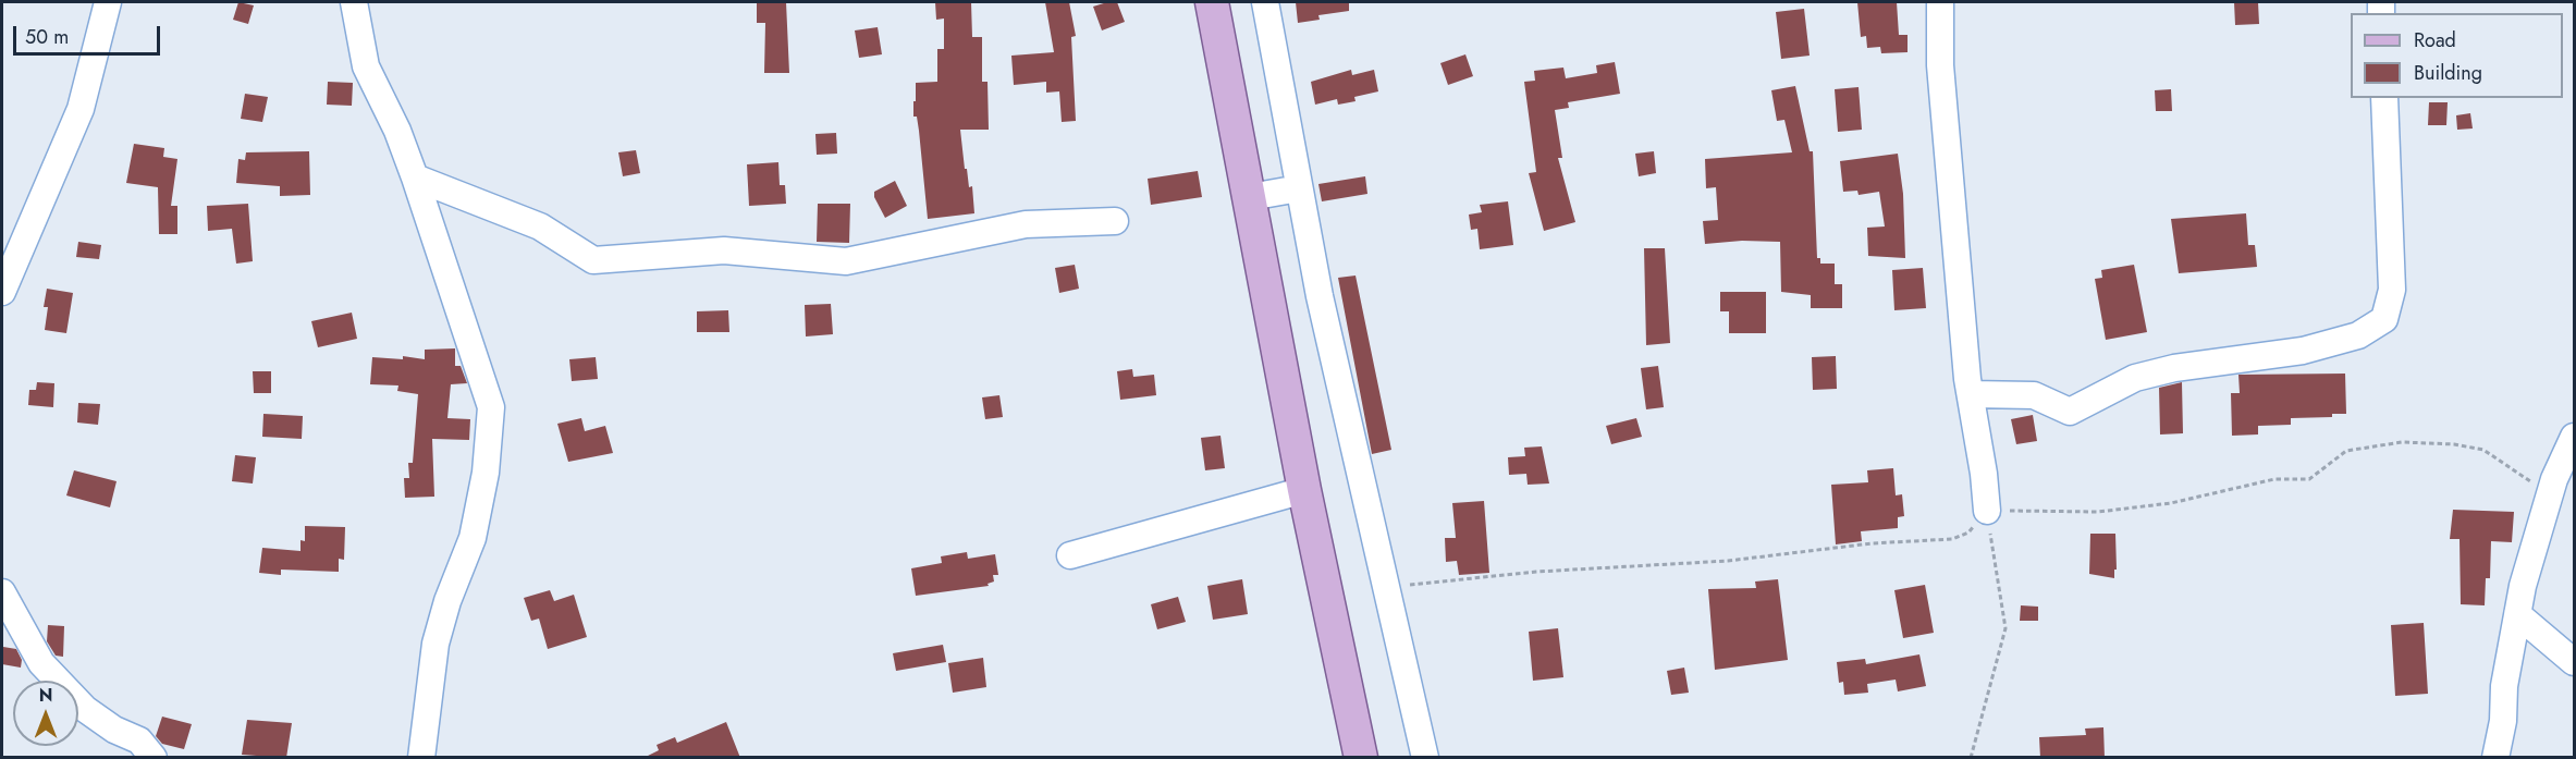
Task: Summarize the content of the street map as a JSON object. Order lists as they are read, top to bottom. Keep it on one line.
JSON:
{"legend":["Road","Building"],"scale_bar":"50 m","north":"top"}
